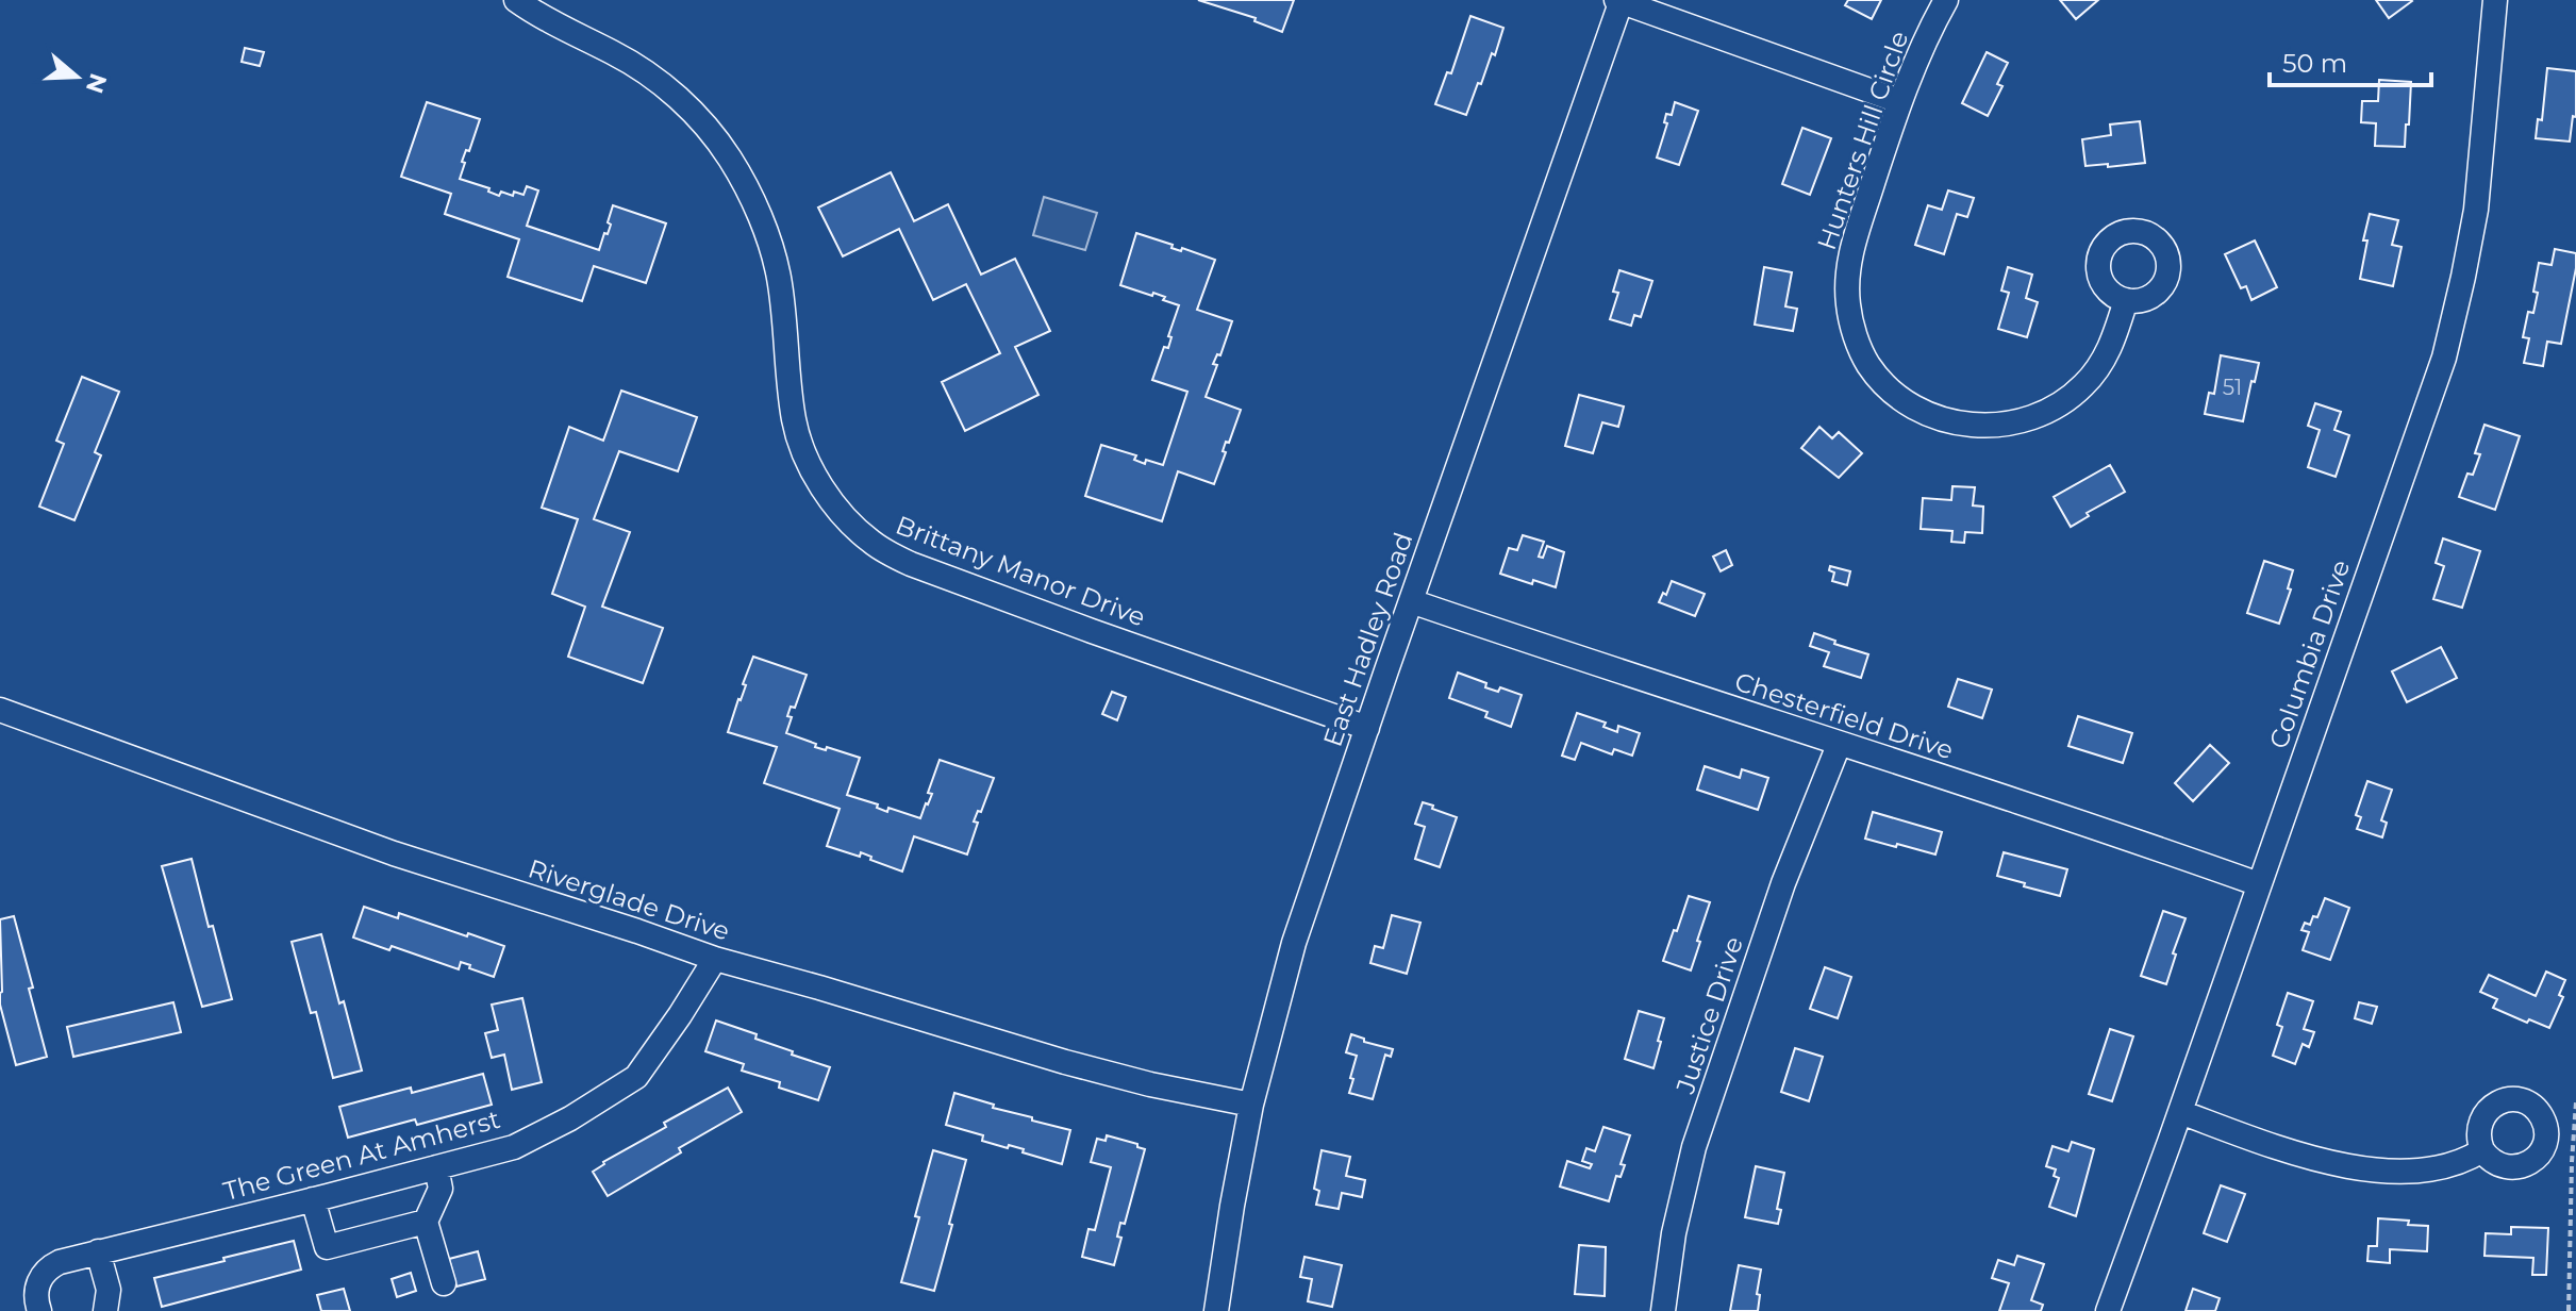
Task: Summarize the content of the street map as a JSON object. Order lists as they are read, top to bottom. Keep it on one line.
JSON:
{"streets":{"street":["Hunters Hill Circle","Brittany Manor Drive","East Hadley Road","Columbia Drive","Chesterfield Drive","Riverglade Drive","Justice Drive","The Green At Amherst"]},"crossings":[["Brittany Manor Drive","East Hadley Road"],["East Hadley Road","Chesterfield Drive"],["East Hadley Road","Riverglade Drive"],["Columbia Drive","Chesterfield Drive"],["Chesterfield Drive","Justice Drive"],["Riverglade Drive","The Green At Amherst"]],"house_numbers":["51"],"scale_bar":"50 m","north":"right"}
